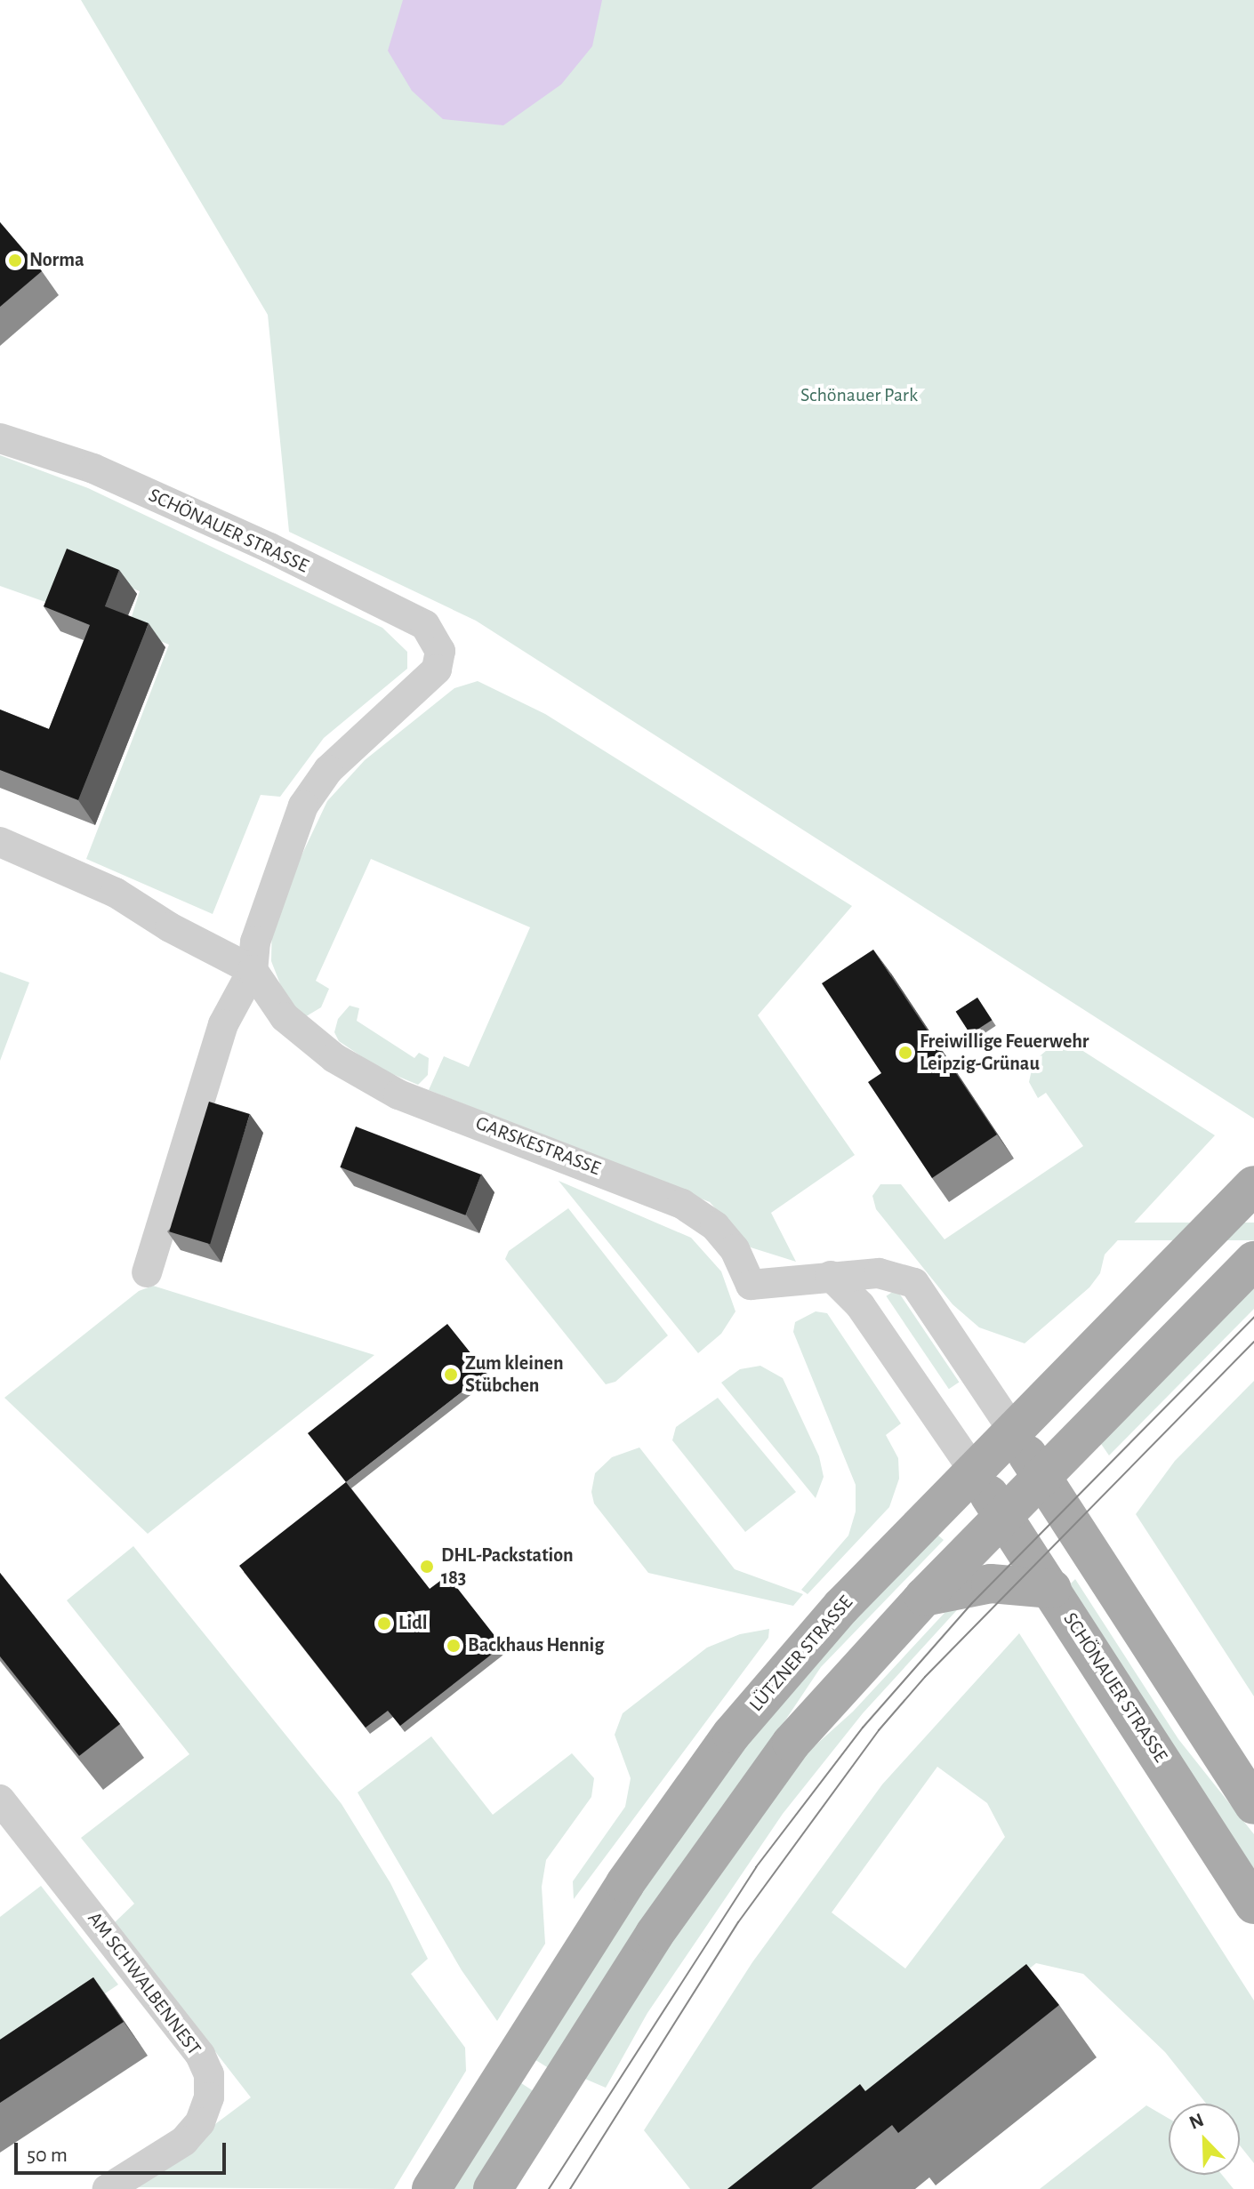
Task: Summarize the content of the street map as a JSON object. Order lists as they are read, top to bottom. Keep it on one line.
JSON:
{"streets":{"main road":["SCHÖNAUER STRASSE","LÜTZNER STRASSE"],"street":["GARSKESTRASSE","AM SCHWALBENNEST"]},"crossings":[["SCHÖNAUER STRASSE","GARSKESTRASSE"],["SCHÖNAUER STRASSE","LÜTZNER STRASSE"],["GARSKESTRASSE","LÜTZNER STRASSE"]],"parks":["Schönauer Park"],"places":["Norma","Freiwillige Feuerwehr Leipzig-Grünau","Zum kleinen Stübchen","DHL-Packstation 183","Lidl","Backhaus Hennig"],"scale_bar":"50 m","north":"top left"}
